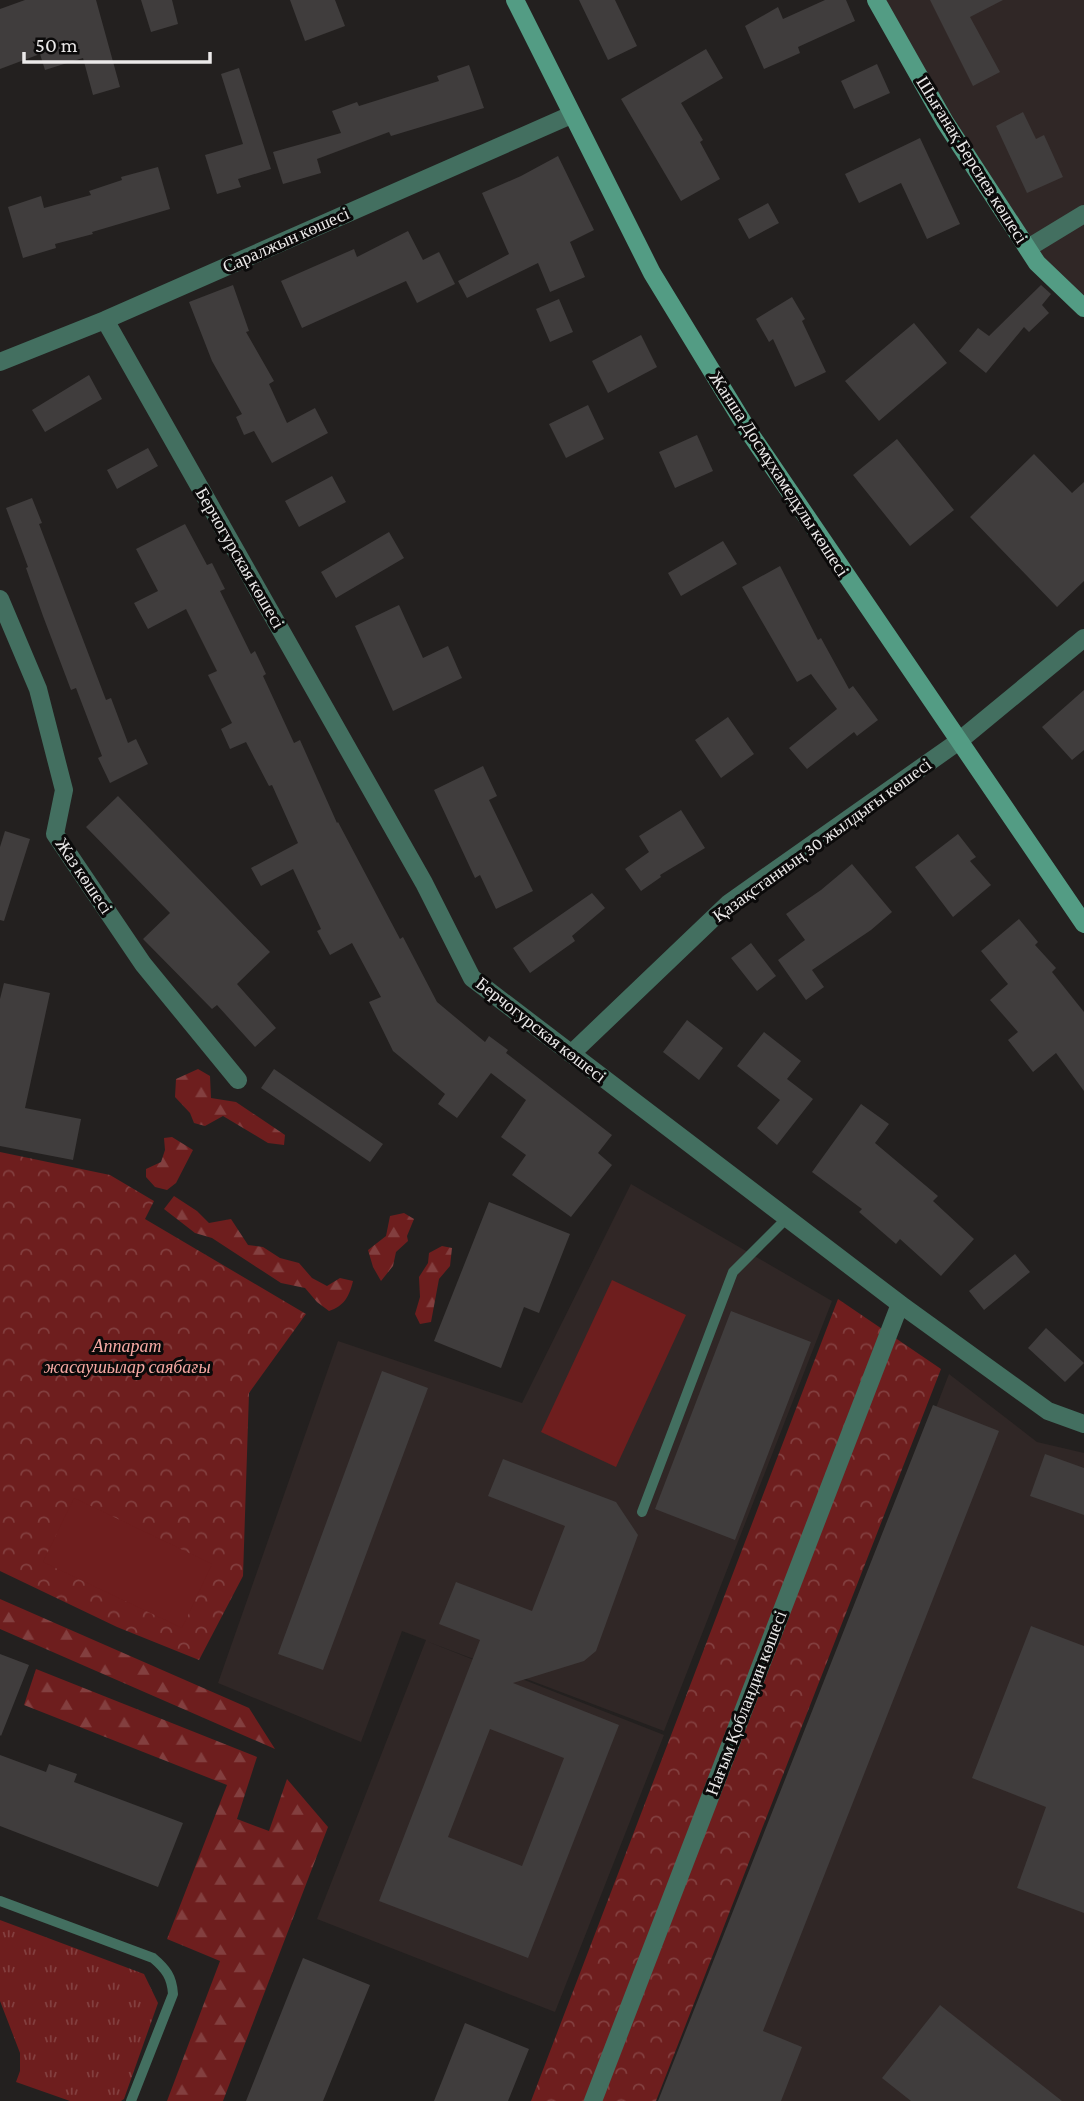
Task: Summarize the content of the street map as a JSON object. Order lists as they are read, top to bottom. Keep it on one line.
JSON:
{"streets":{"street":["Шығанақ Берсиев көшесі","Саралжын көшесі","Жанша Досмұхамедұлы көшесі","Берчогурская көшесі","Қазақстанның 30 жылдығы көшесі","Жаз көшесі","Нағым Қобландин көшесі"]},"crossings":[["Саралжын көшесі","Жанша Досмұхамедұлы көшесі"],["Саралжын көшесі","Берчогурская көшесі"],["Жанша Досмұхамедұлы көшесі","Қазақстанның 30 жылдығы көшесі"],["Берчогурская көшесі","Қазақстанның 30 жылдығы көшесі"],["Берчогурская көшесі","Нағым Қобландин көшесі"]],"parks":["Аппарат жасаушылар саябағы"],"scale_bar":"50 m"}
